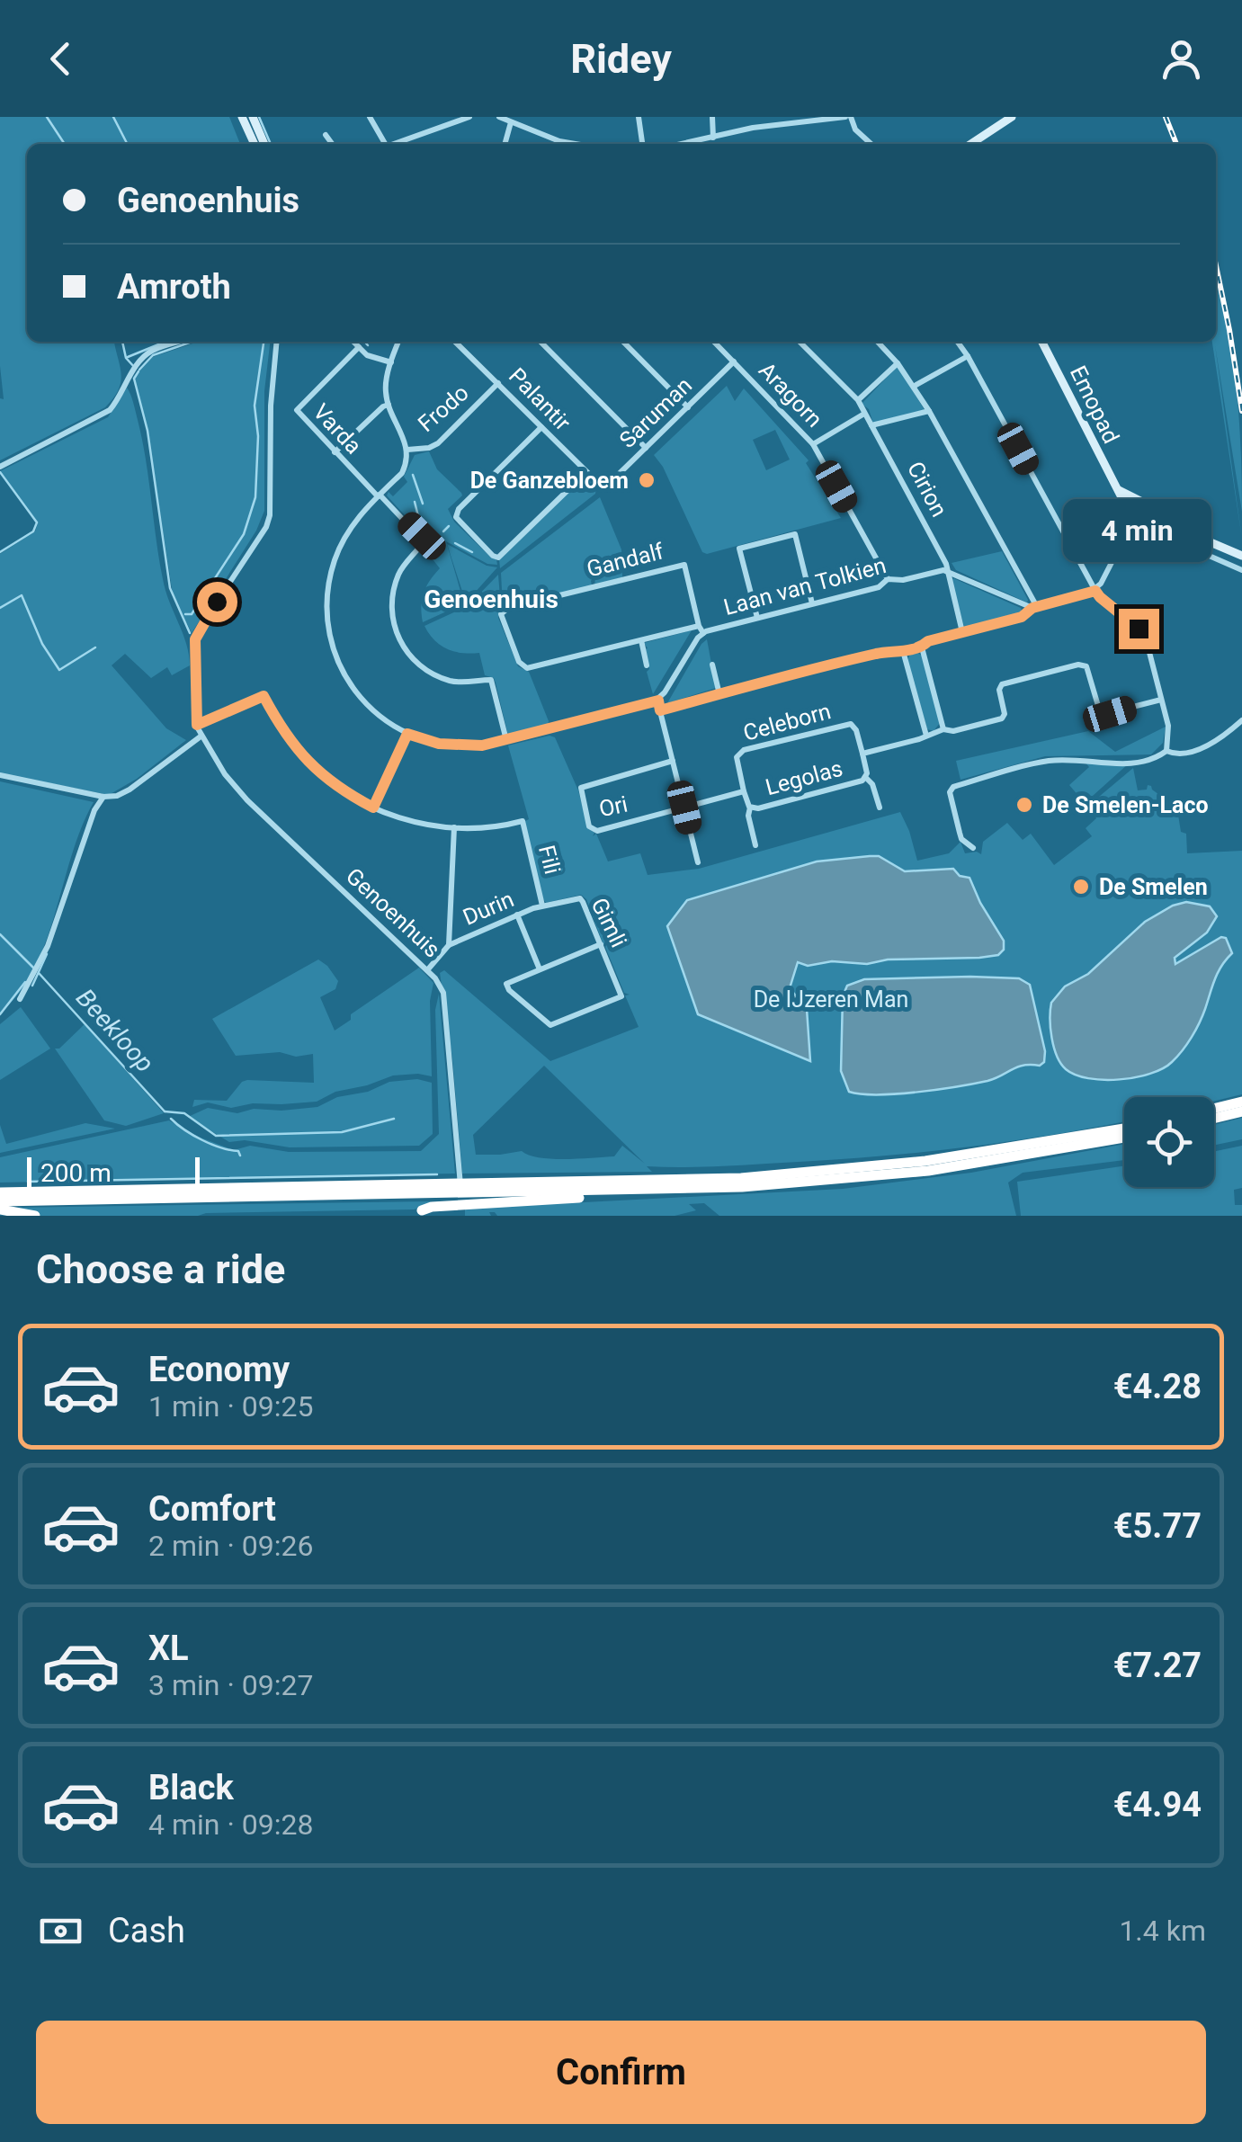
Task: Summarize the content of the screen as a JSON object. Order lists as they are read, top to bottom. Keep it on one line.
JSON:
{"streets":{"main road":["Emopad"],"street":["Aragorn","Palantir","Frodo","Saruman","Varda","Cirion","Gandalf","Laan van Tolkien","Celeborn","Legolas","Ori","Fili","Durin","Genoenhuis","Gimli"]},"crossings":[["Aragorn","Saruman"],["Aragorn","Laan van Tolkien"],["Palantir","Frodo"],["Palantir","Saruman"],["Cirion","Laan van Tolkien"],["Gandalf","Laan van Tolkien"],["Celeborn","Legolas"],["Legolas","Ori"],["Fili","Durin"],["Fili","Gimli"],["Durin","Gimli"]],"districts":["Genoenhuis"],"water":["Beekloop"],"parks":["De IJzeren Man"],"places":["De Ganzebloem","De Smelen-Laco","De Smelen"],"scale_bar":"200 m","page":{"header":"Ridey","banner":["Genoenhuis","Amroth"],"bubble":"4 min","scale":"200 m","heading":"Choose a ride","list":[{"name":"Economy","note":"1 min · 09:25","value":"€4.28"},{"name":"Comfort","note":"2 min · 09:26","value":"€5.77"},{"name":"XL","note":"3 min · 09:27","value":"€7.27"},{"name":"Black","note":"4 min · 09:28","value":"€4.94"}],"pay":["Cash","1.4 km"],"buttons":"Confirm"}}
